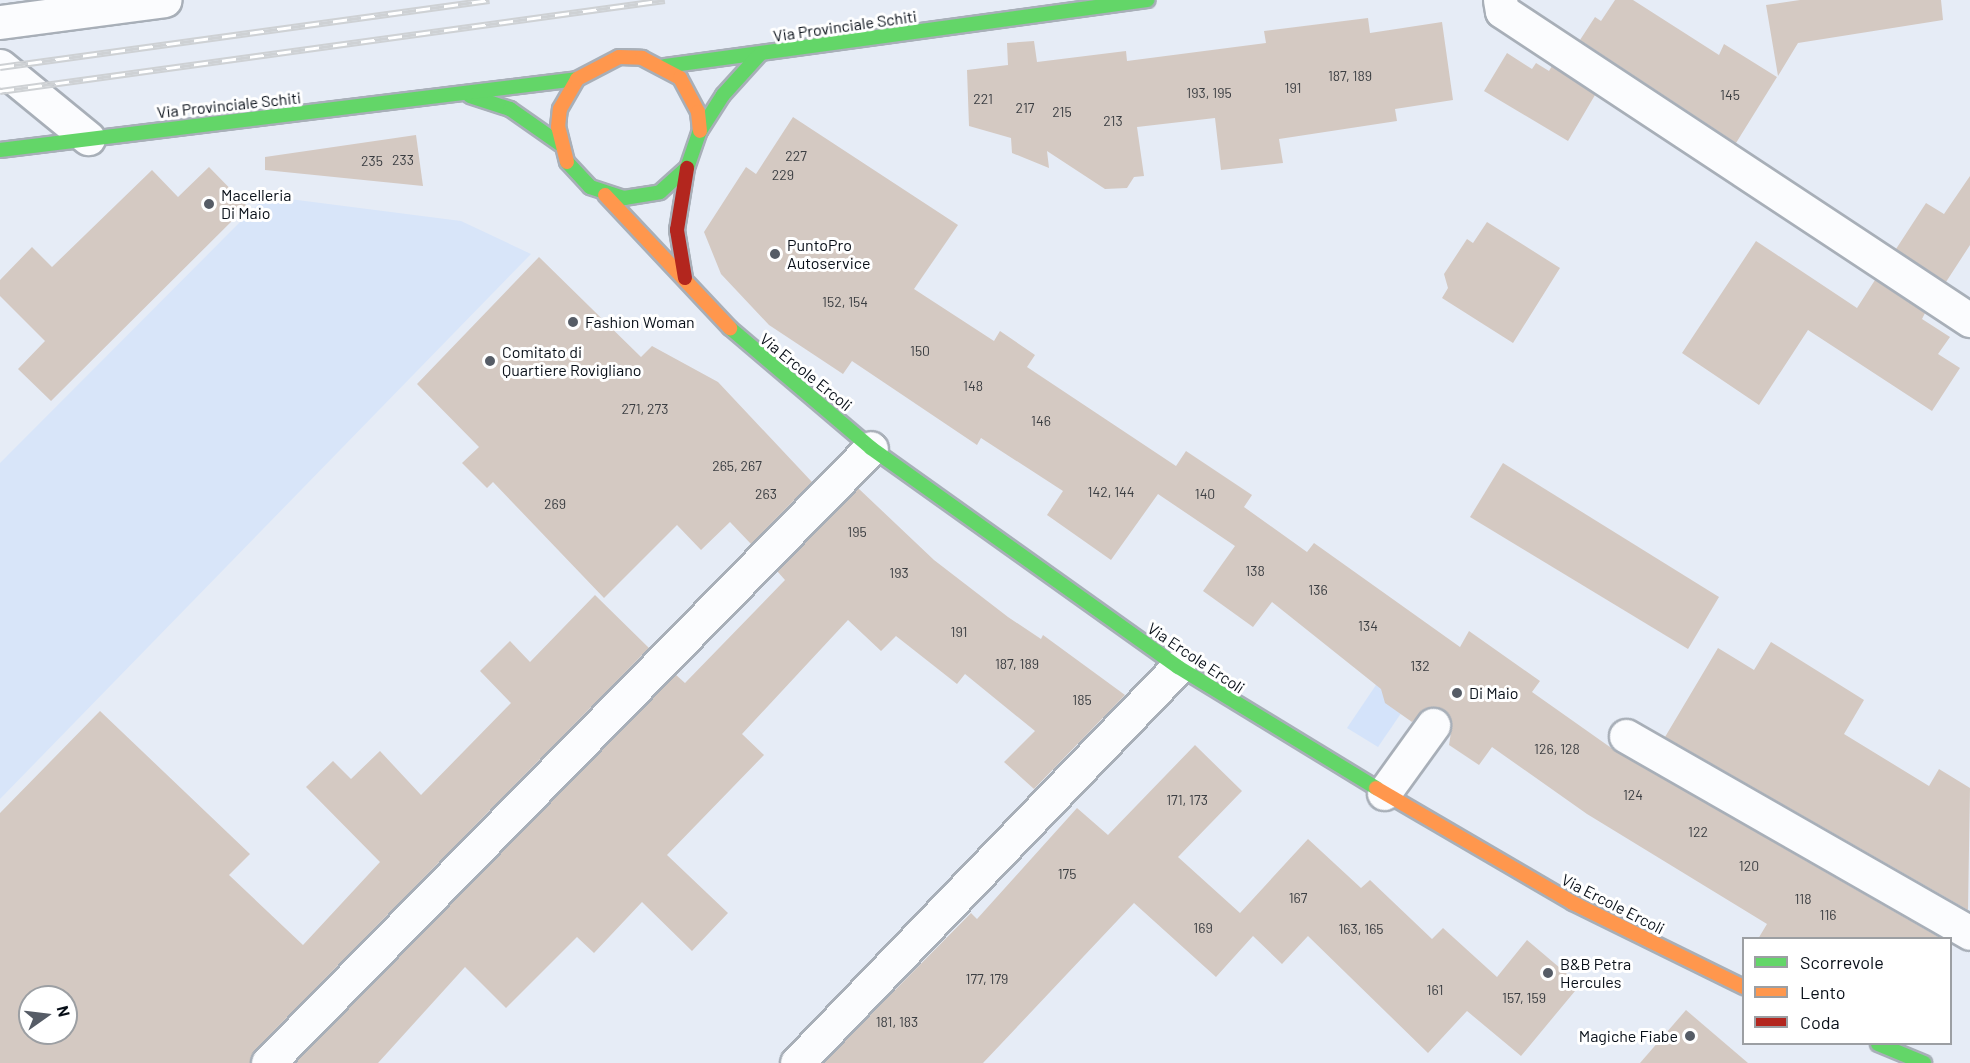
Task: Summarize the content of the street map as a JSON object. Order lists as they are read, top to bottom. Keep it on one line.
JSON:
{"streets":{"street":["Via Provinciale Schiti","Via Ercole Ercoli"]},"crossings":[["Via Provinciale Schiti","Via Ercole Ercoli"]],"places":["Macelleria Di Maio","PuntoPro Autoservice","Fashion Woman","Comitato di Quartiere Rovigliano","Di Maio","B&B Petra Hercules","Magiche Fiabe"],"house_numbers":["187, 189","191","193, 195","145","221","217","215","213","227","233","235","229","152, 154","150","148","271, 273","146","265, 267","142, 144","263","140","269","195","138","193","136","134","191","187, 189","132","185","126, 128","124","171, 173","122","120","175","167","118","116","169","163, 165","177, 179","161","157, 159","181, 183"],"legend":["Scorrevole","Lento","Coda"],"north":"right"}
